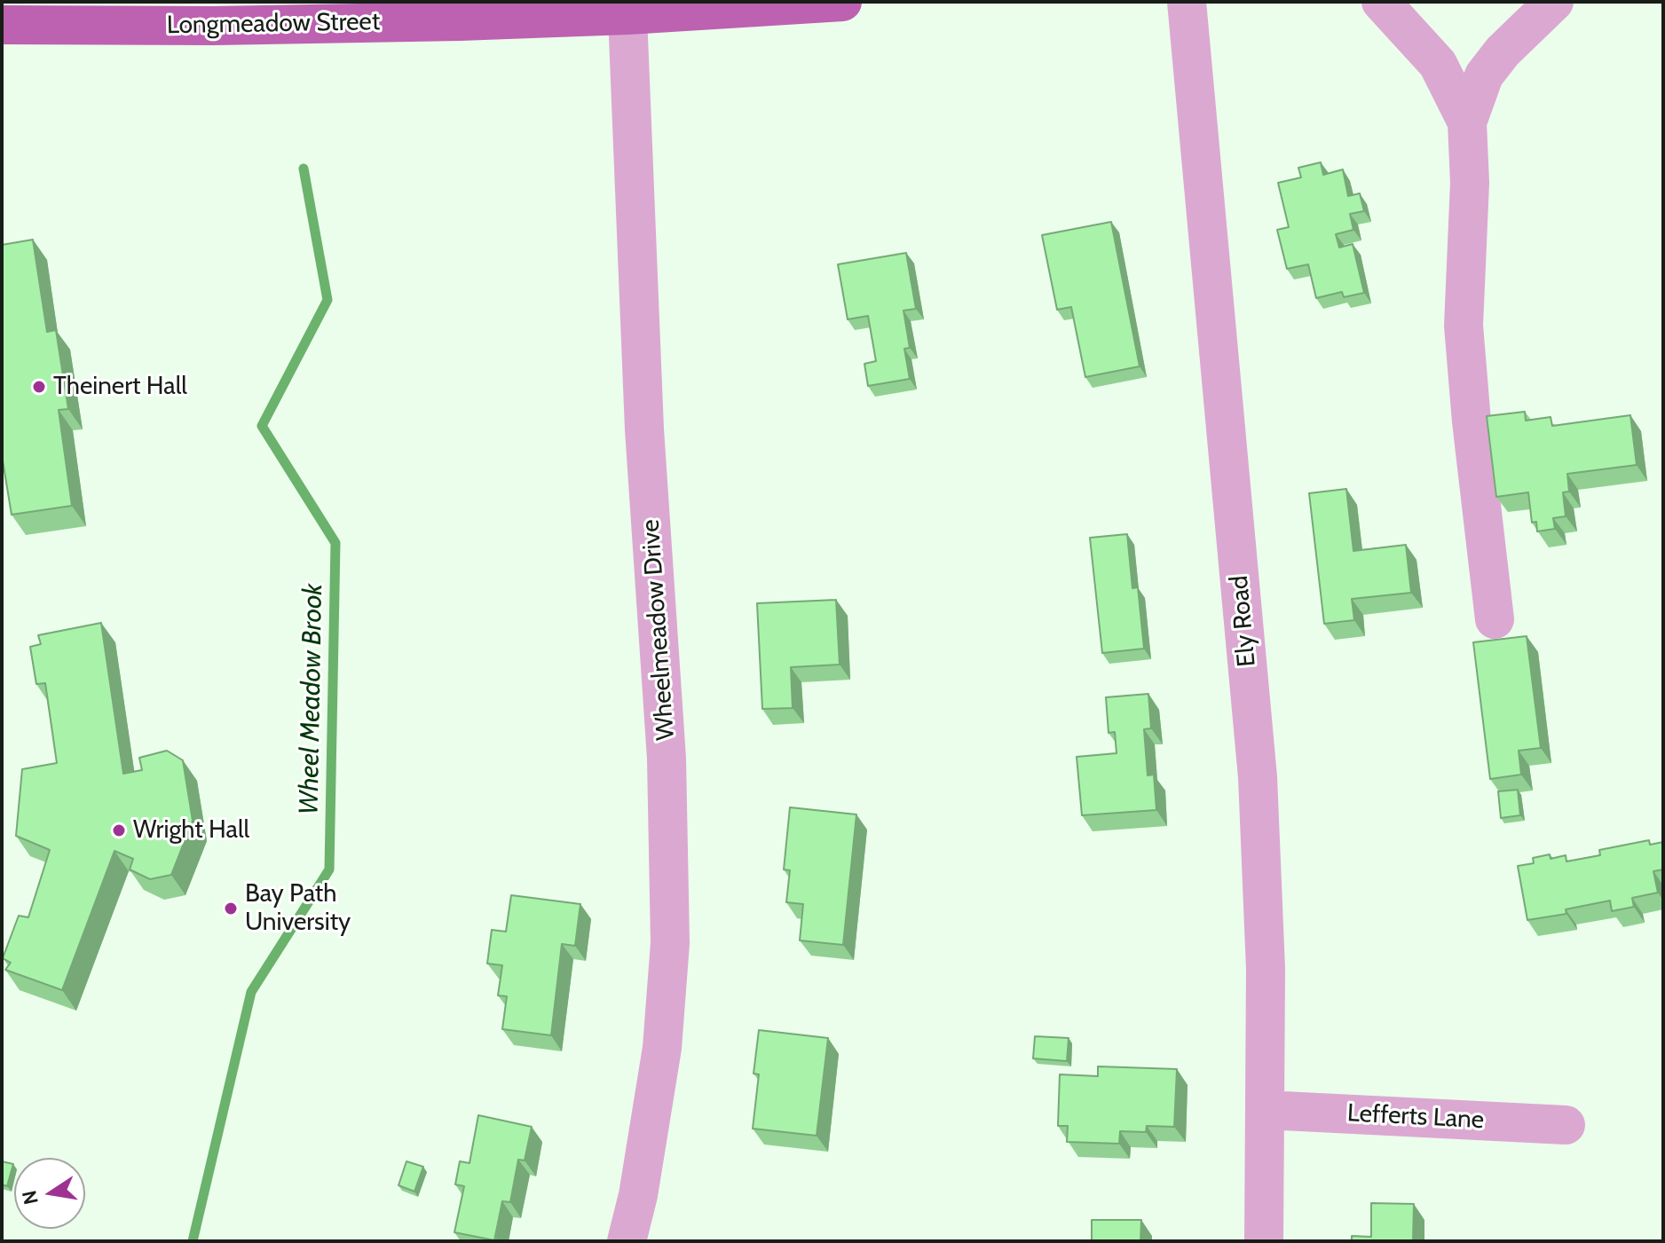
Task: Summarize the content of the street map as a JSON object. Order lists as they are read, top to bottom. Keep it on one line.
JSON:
{"streets":{"main road":["Longmeadow Street"],"street":["Ely Road","Wheelmeadow Drive","Lefferts Lane"]},"crossings":[["Longmeadow Street","Wheelmeadow Drive"],["Ely Road","Lefferts Lane"]],"water":["Wheel Meadow Brook"],"places":["Theinert Hall","Wright Hall","Bay Path University"],"north":"left"}
